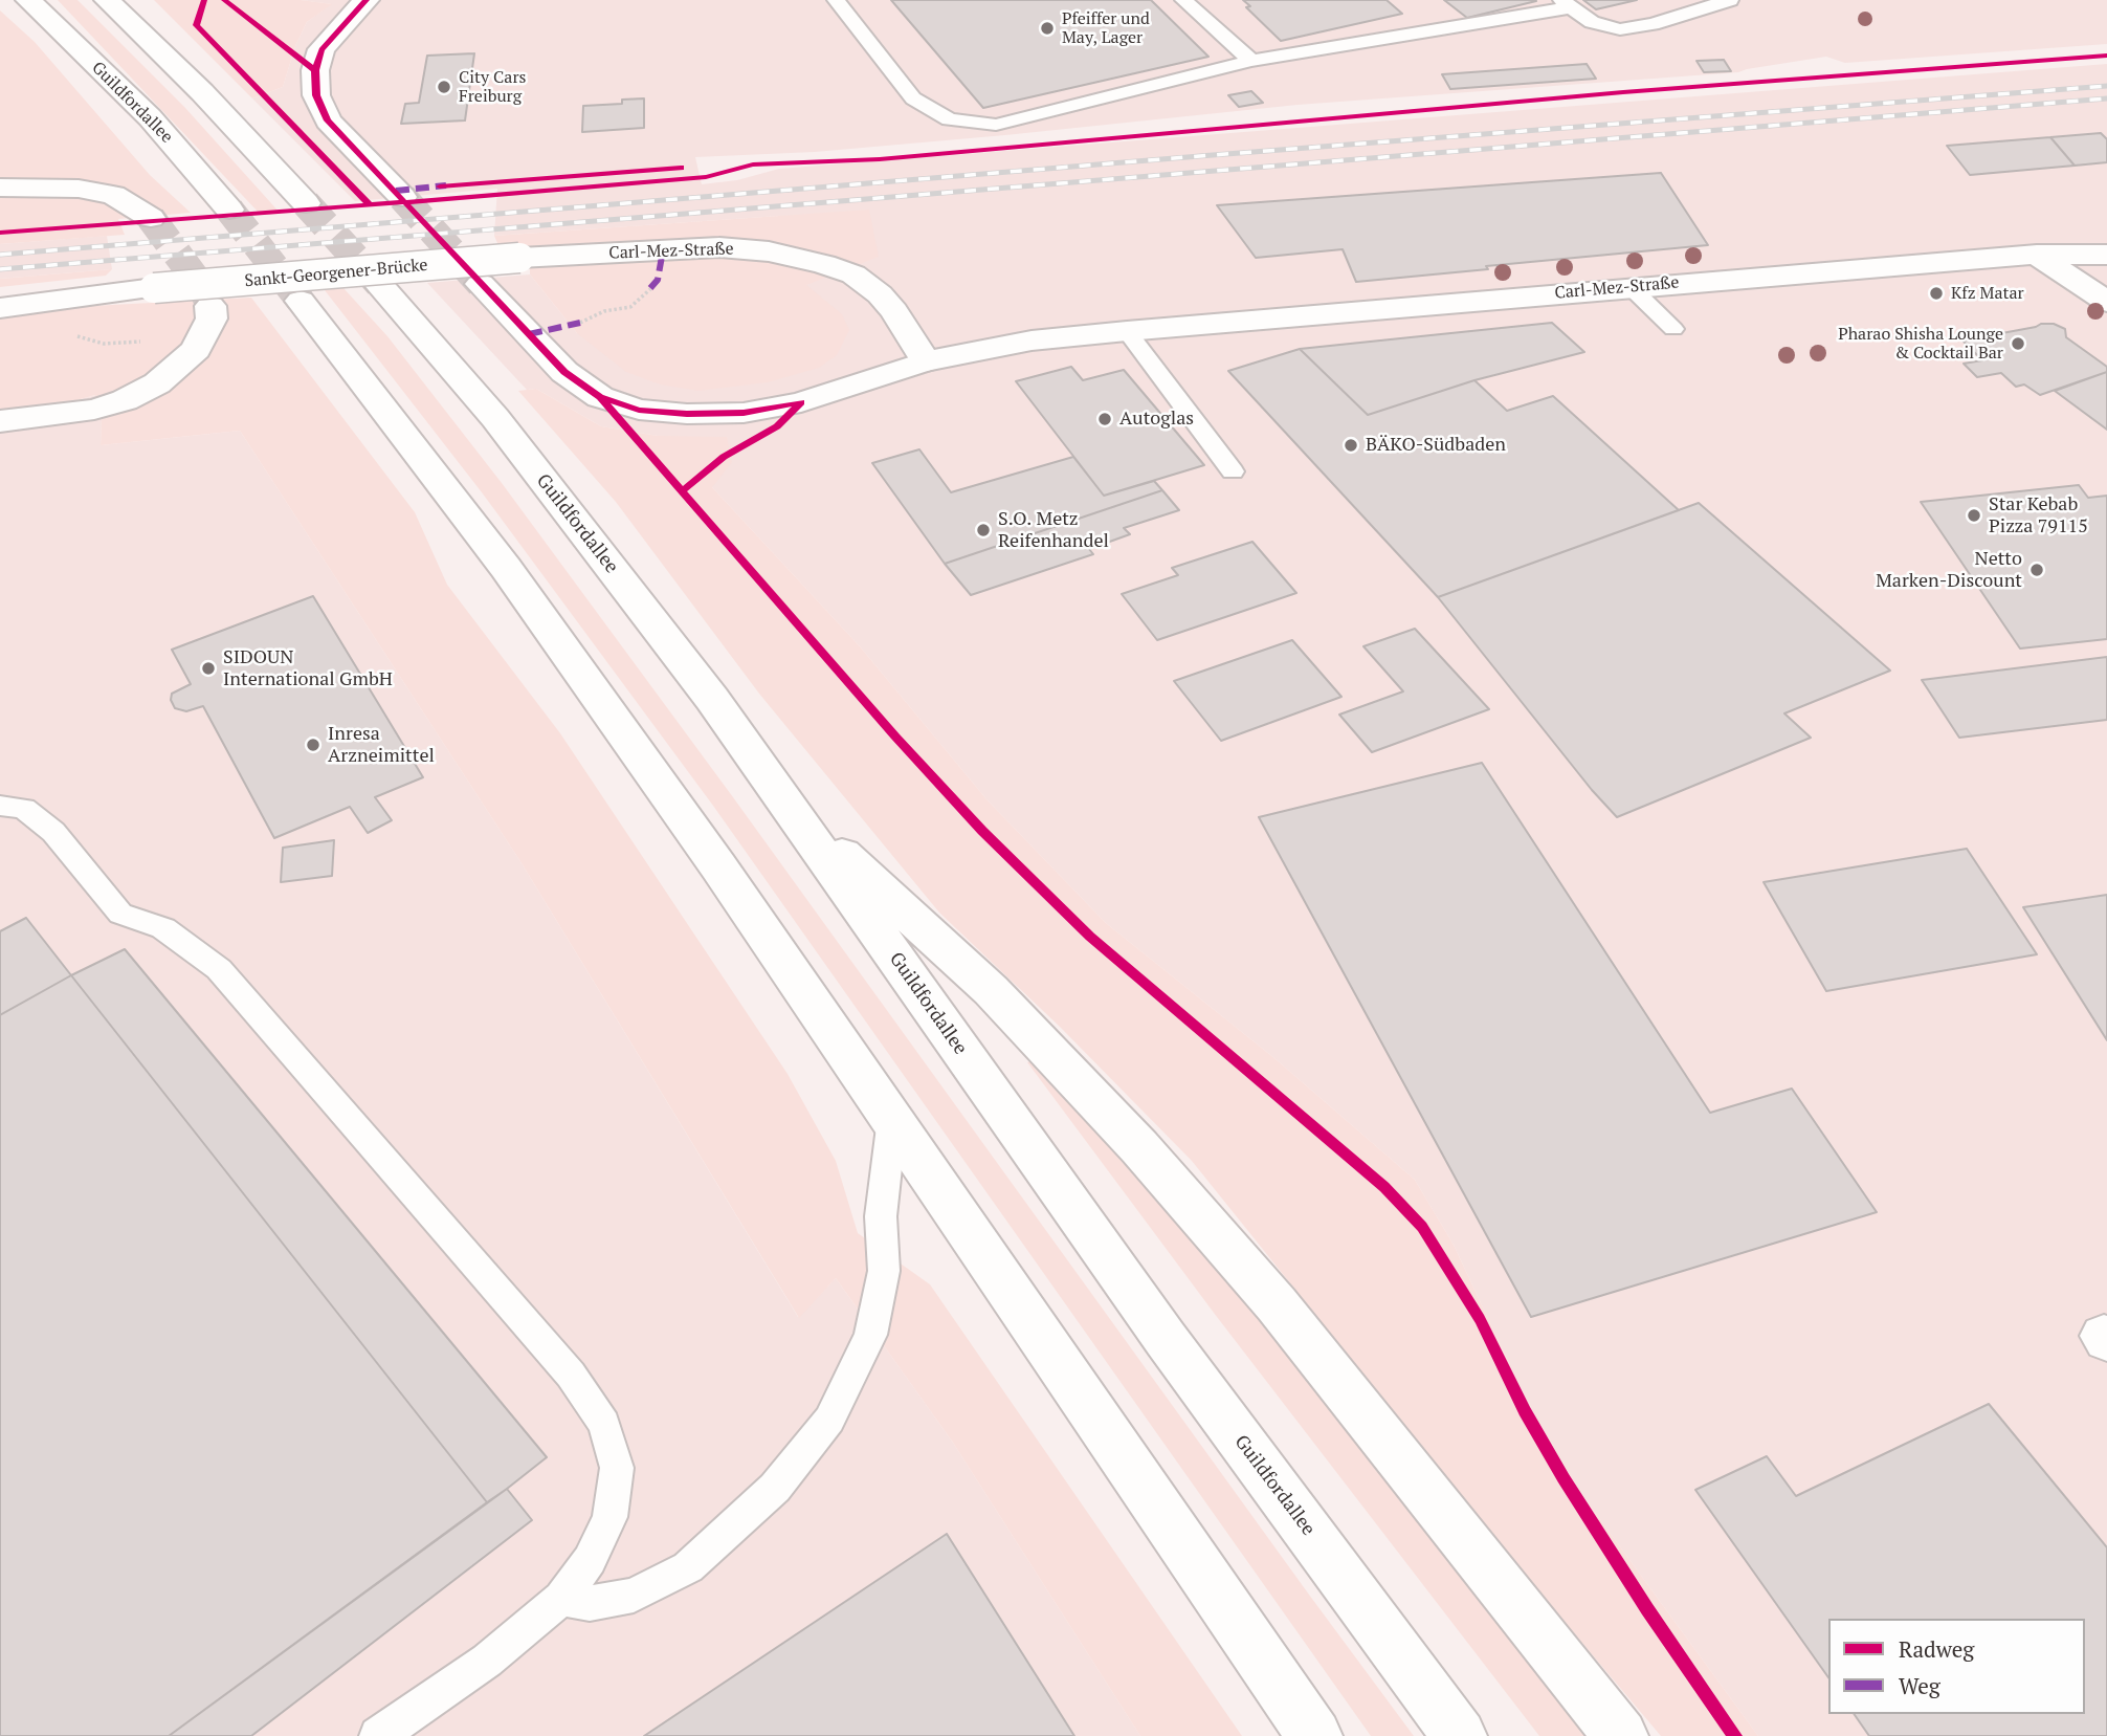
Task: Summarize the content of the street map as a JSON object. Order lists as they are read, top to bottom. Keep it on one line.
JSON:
{"streets":{"main road":["Guildfordallee","Carl-Mez-Straße","Sankt-Georgener-Brücke"]},"crossings":[["Carl-Mez-Straße","Sankt-Georgener-Brücke"]],"places":["Pfeiffer und May, Lager","City Cars Freiburg","Kfz Matar","Pharao Shisha Lounge & Cocktail Bar","Autoglas","BÄKO-Südbaden","Star Kebab Pizza 79115","S.O. Metz Reifenhandel","Netto Marken-Discount","SIDOUN International GmbH","Inresa Arzneimittel"],"legend":["Radweg","Weg"]}
